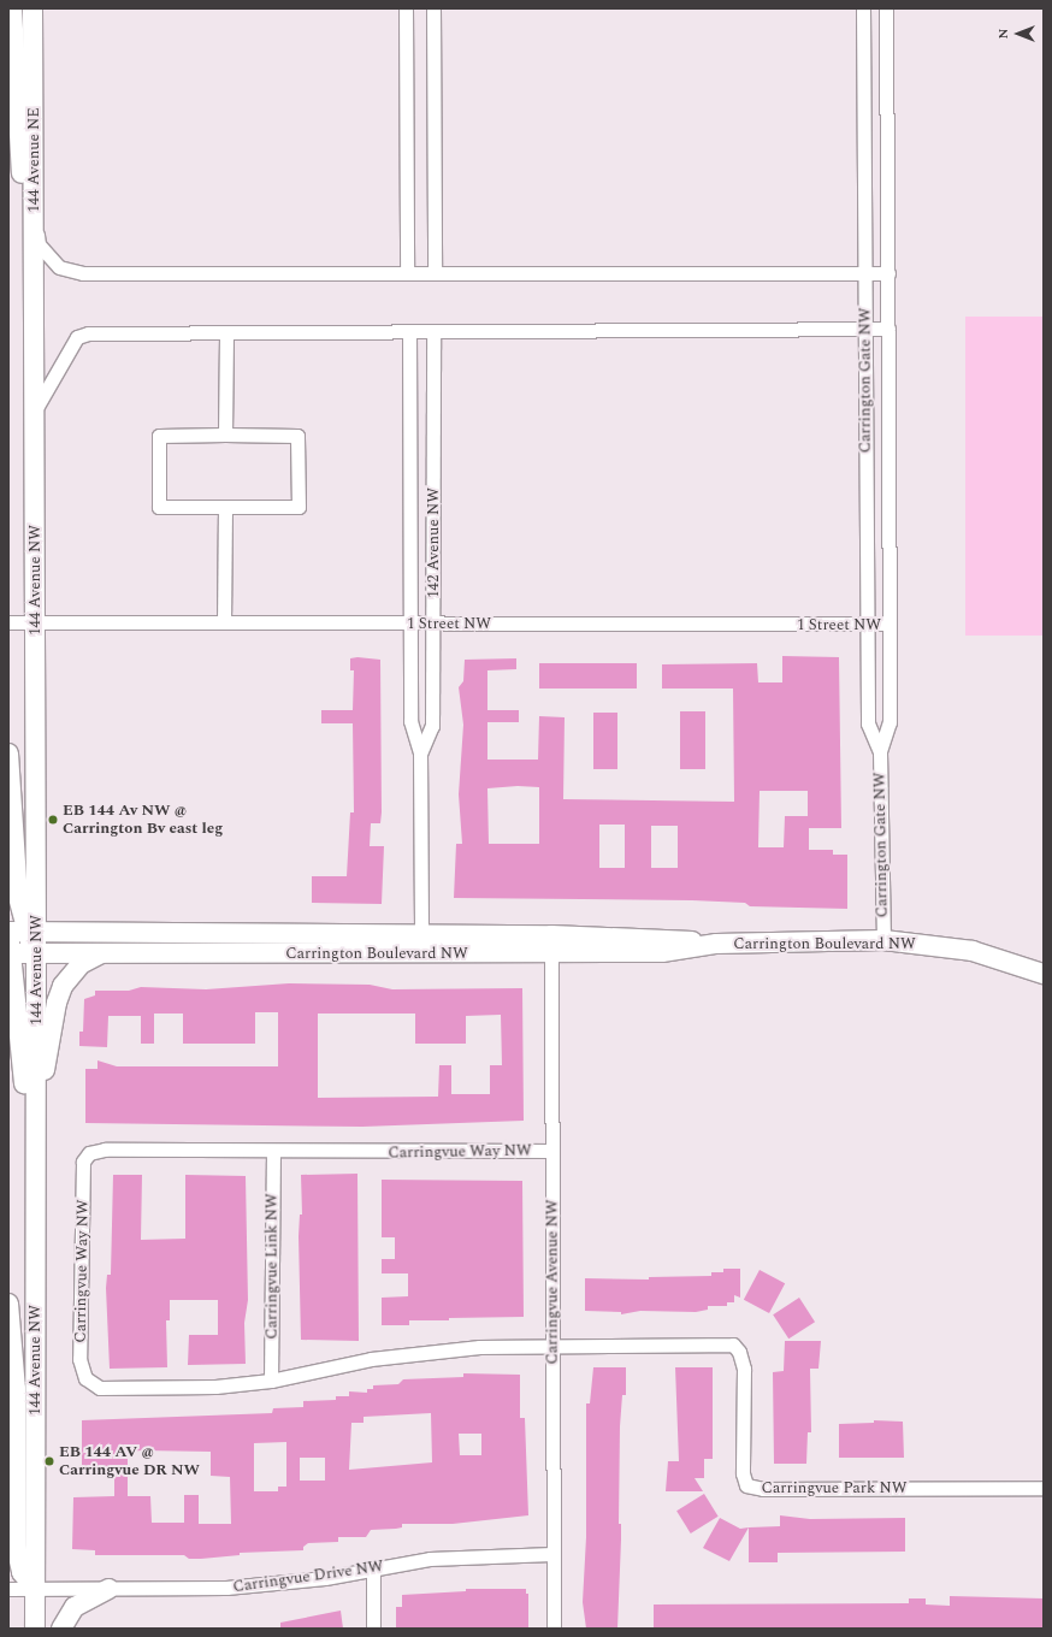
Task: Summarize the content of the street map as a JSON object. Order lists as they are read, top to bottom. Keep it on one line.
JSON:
{"streets":{"main road":["144 Avenue NE","144 Avenue NW","Carrington Boulevard NW"],"street":["Carrington Gate NW","142 Avenue NW","1 Street NW","Carringvue Way NW","Carringvue Link NW","Carringvue Avenue NW","Carringvue Park NW","Carringvue Drive NW"]},"crossings":[["144 Avenue NE","144 Avenue NW"],["Carrington Gate NW","1 Street NW"],["Carrington Gate NW","Carrington Boulevard NW"],["142 Avenue NW","1 Street NW"],["142 Avenue NW","Carrington Boulevard NW"],["144 Avenue NW","1 Street NW"],["144 Avenue NW","Carrington Boulevard NW"],["144 Avenue NW","Carringvue Drive NW"],["Carrington Boulevard NW","Carringvue Avenue NW"],["Carringvue Way NW","Carringvue Link NW"],["Carringvue Way NW","Carringvue Avenue NW"],["Carringvue Way NW","Carringvue Park NW"],["Carringvue Avenue NW","Carringvue Park NW"],["Carringvue Avenue NW","Carringvue Drive NW"]],"places":["EB 144 Av NW @ Carrington Bv east leg","EB 144 AV @ Carringvue DR NW"],"north":"left"}
